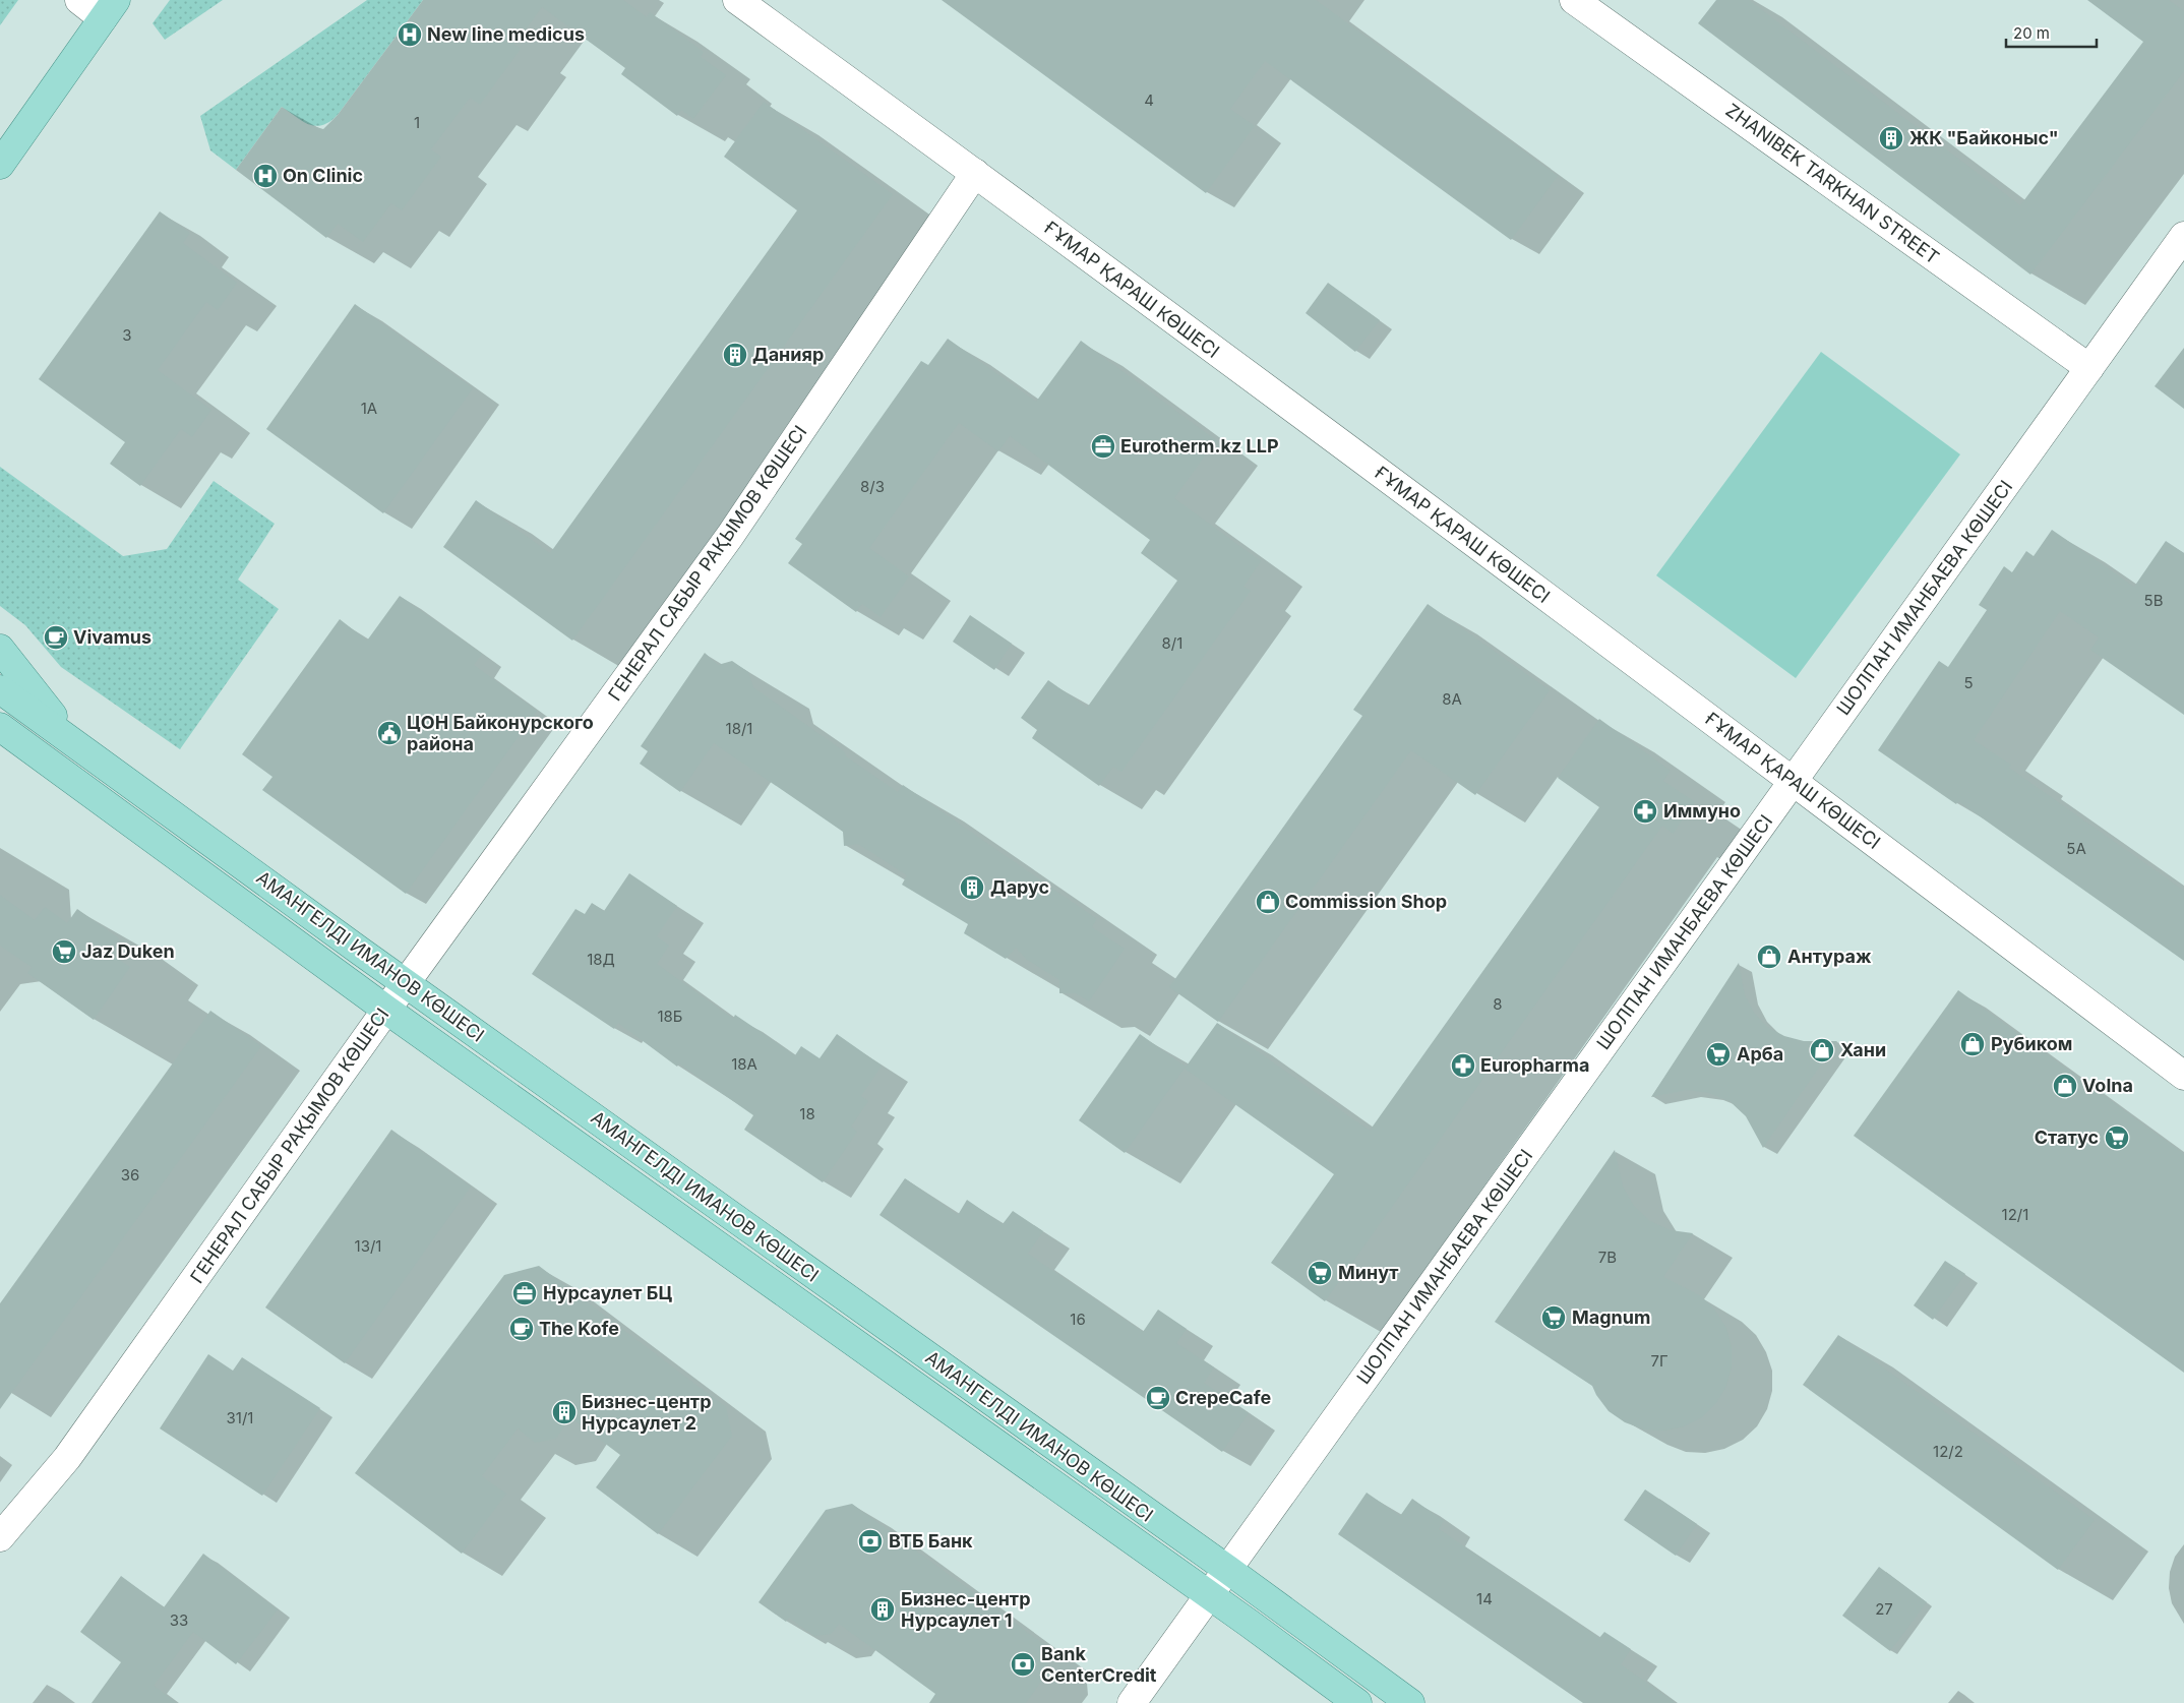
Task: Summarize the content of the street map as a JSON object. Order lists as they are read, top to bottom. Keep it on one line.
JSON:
{"streets":{"main road":["АМАНГЕЛДІ ИМАНОВ КӨШЕСІ"],"street":["ZHANIBEK TARKHAN STREET","ҒҰМАР ҚАРАШ КӨШЕСІ","ГЕНЕРАЛ САБЫР РАҚЫМОВ КӨШЕСІ","ШОЛПАН ИМАНБАЕВА КӨШЕСІ"]},"crossings":[["ZHANIBEK TARKHAN STREET","ШОЛПАН ИМАНБАЕВА КӨШЕСІ"],["ҒҰМАР ҚАРАШ КӨШЕСІ","ГЕНЕРАЛ САБЫР РАҚЫМОВ КӨШЕСІ"],["ҒҰМАР ҚАРАШ КӨШЕСІ","ШОЛПАН ИМАНБАЕВА КӨШЕСІ"],["ГЕНЕРАЛ САБЫР РАҚЫМОВ КӨШЕСІ","АМАНГЕЛДІ ИМАНОВ КӨШЕСІ"],["ШОЛПАН ИМАНБАЕВА КӨШЕСІ","АМАНГЕЛДІ ИМАНОВ КӨШЕСІ"]],"places":{"hospital":["New line medicus","On Clinic"],"building":["ЖК \"Байконыс\"","Данияр","Дарус","Бизнес-центр Нурсаулет 2","Бизнес-центр Нурсаулет 1"],"office":["Eurotherm.kz LLP","Нурсаулет БЦ"],"cafe":["Vivamus","The Kofe","CrepeCafe"],"public building":["ЦОН Байконурского района"],"pharmacy":["Иммуно","Europharma"],"shop":["Commission Shop","Антураж","Рубиком","Хани","Volna"],"supermarket":["Jaz Duken","Арба","Статус","Минут","Magnum"],"bank":["ВТБ Банк","Bank CenterCredit"]},"house_numbers":["4","1","3","1А","8/3","5В","8/1","5","8А","18/1","5А","18Д","8","18Б","18А","18","36","12/1","13/1","7В","16","7Г","31/1","12/2","14","27","33"],"scale_bar":"20 m"}
